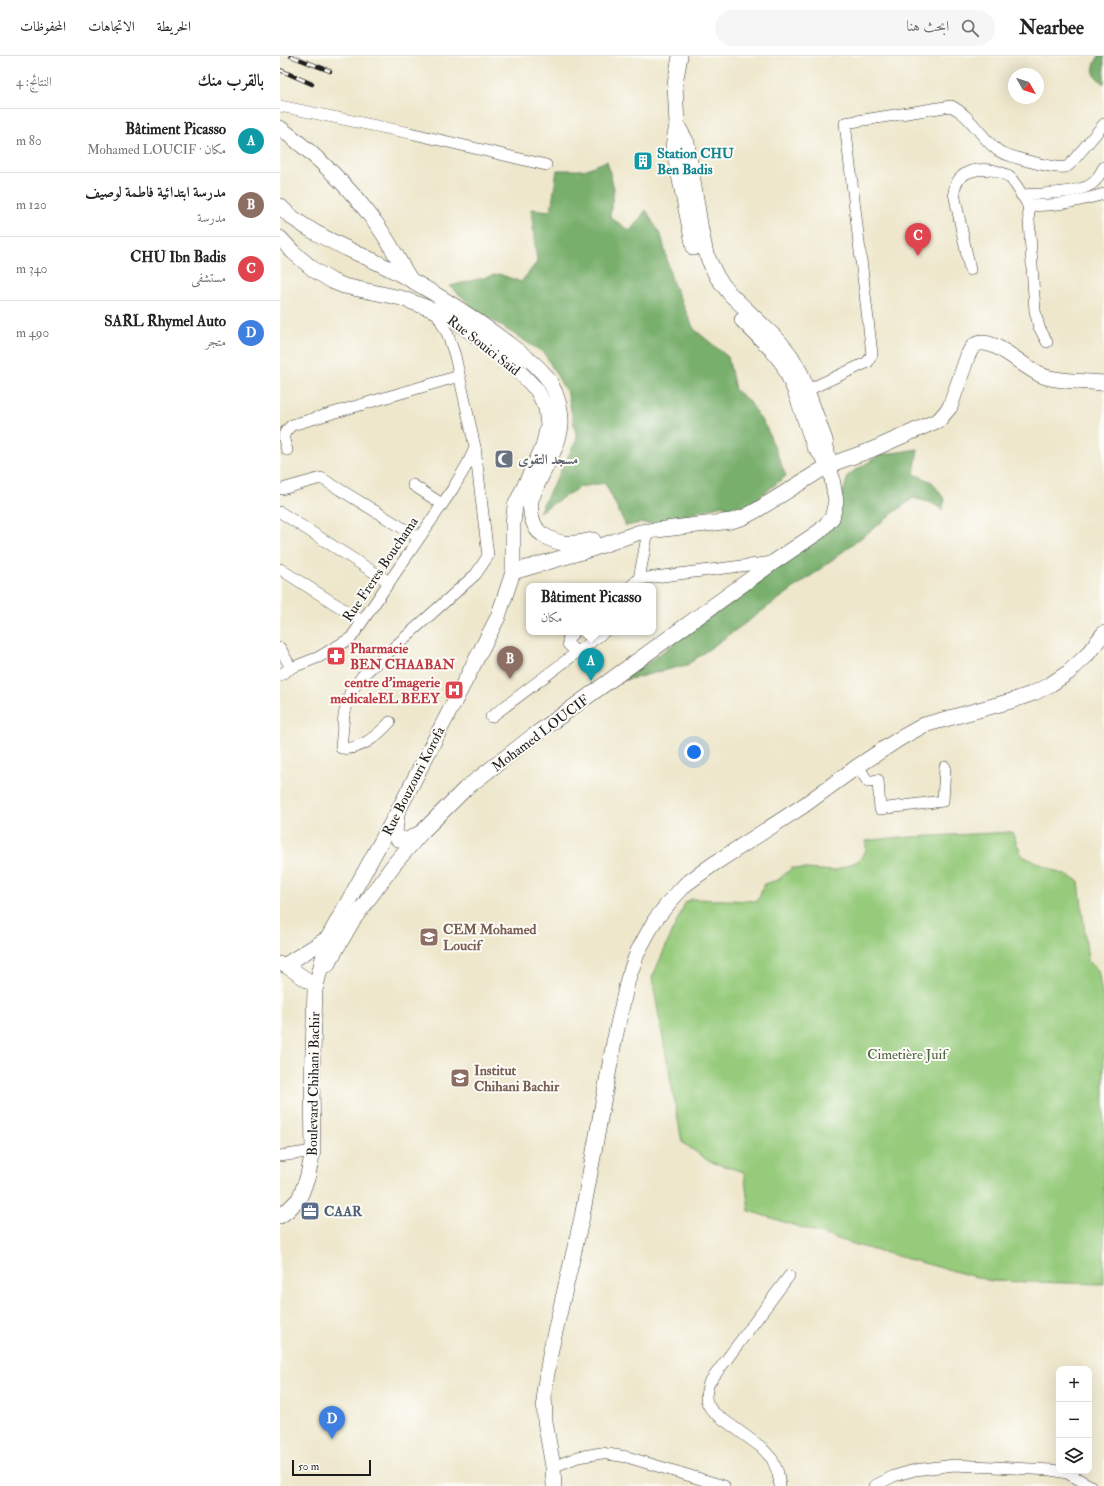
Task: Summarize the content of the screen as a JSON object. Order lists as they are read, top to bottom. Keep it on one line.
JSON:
{"streets":{"main road":["Rue Souici Saïd","Mohamed LOUCIF","Rue Bouzouri Korofa","Boulevard Chihani Bachir"],"street":["Rue Freres Bouchama"]},"crossings":[["Rue Souici Saïd","Rue Bouzouri Korofa"],["Mohamed LOUCIF","Rue Bouzouri Korofa"],["Mohamed LOUCIF","Boulevard Chihani Bachir"],["Rue Bouzouri Korofa","Boulevard Chihani Bachir"]],"parks":["Cimetière Juif"],"places":{"building":["Station CHU Ben Badis"],"mosque":["مسجد التقوى"],"pharmacy":["Pharmacie BEN CHAABAN"],"hospital":["centre d'imagerie medicaleEL BEEY"],"school or university":["CEM Mohamed Loucif","Institut Chihani Bachir"],"office":["CAAR"]},"scale_bar":"50 m","north":"bottom right","page":{"header":"Nearbee","search":"ابحث هنا","nav":["الخريطة","الاتجاهات","المحفوظات"],"heading":["بالقرب منك","النتائج: 4"],"list":[{"mark":"A","name":"Bâtiment Picasso","note":"مكان · Mohamed LOUCIF","value":"80 m"},{"mark":"B","name":"مدرسة ابتدائية فاطمة لوصيف","note":"مدرسة","value":"120 m"},{"mark":"C","name":"CHU Ibn Badis","note":"مستشفى","value":"340 m"},{"mark":"D","name":"SARL Rhymel Auto","note":"متجر","value":"490 m"}],"pins":["C","B","A","D"],"popup":["Bâtiment Picasso","مكان"],"map_buttons":["+","−"],"scale":"50 m"}}
